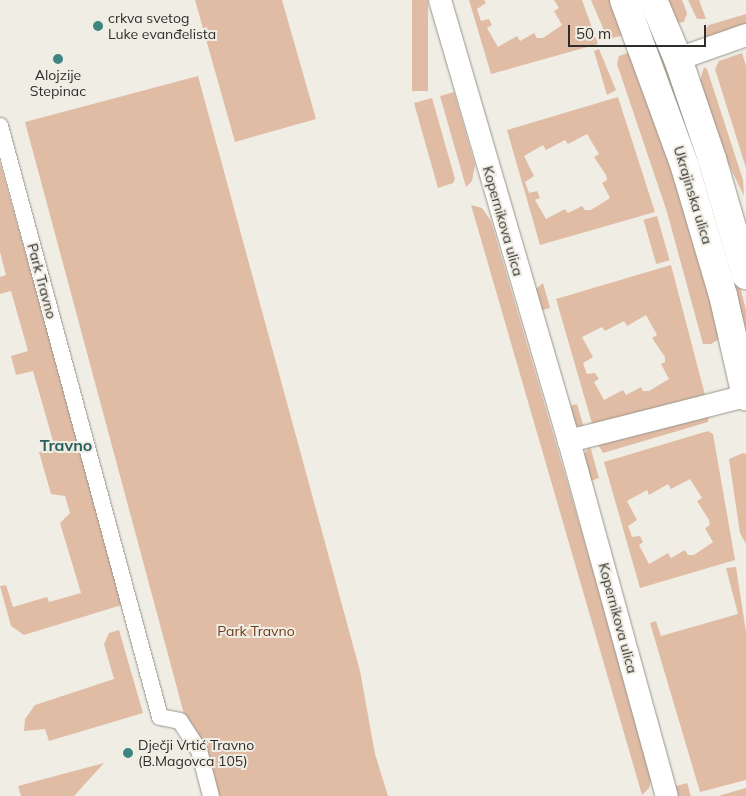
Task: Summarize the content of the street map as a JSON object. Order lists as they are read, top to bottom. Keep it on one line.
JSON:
{"streets":{"street":["Ukrajinska ulica","Kopernikova ulica","Park Travno"]},"districts":["Travno"],"parks":["Park Travno"],"places":["crkva svetog Luke evanđelista","Alojzije Stepinac","Dječji Vrtić Travno (B.Magovca 105)"],"scale_bar":"50 m"}
